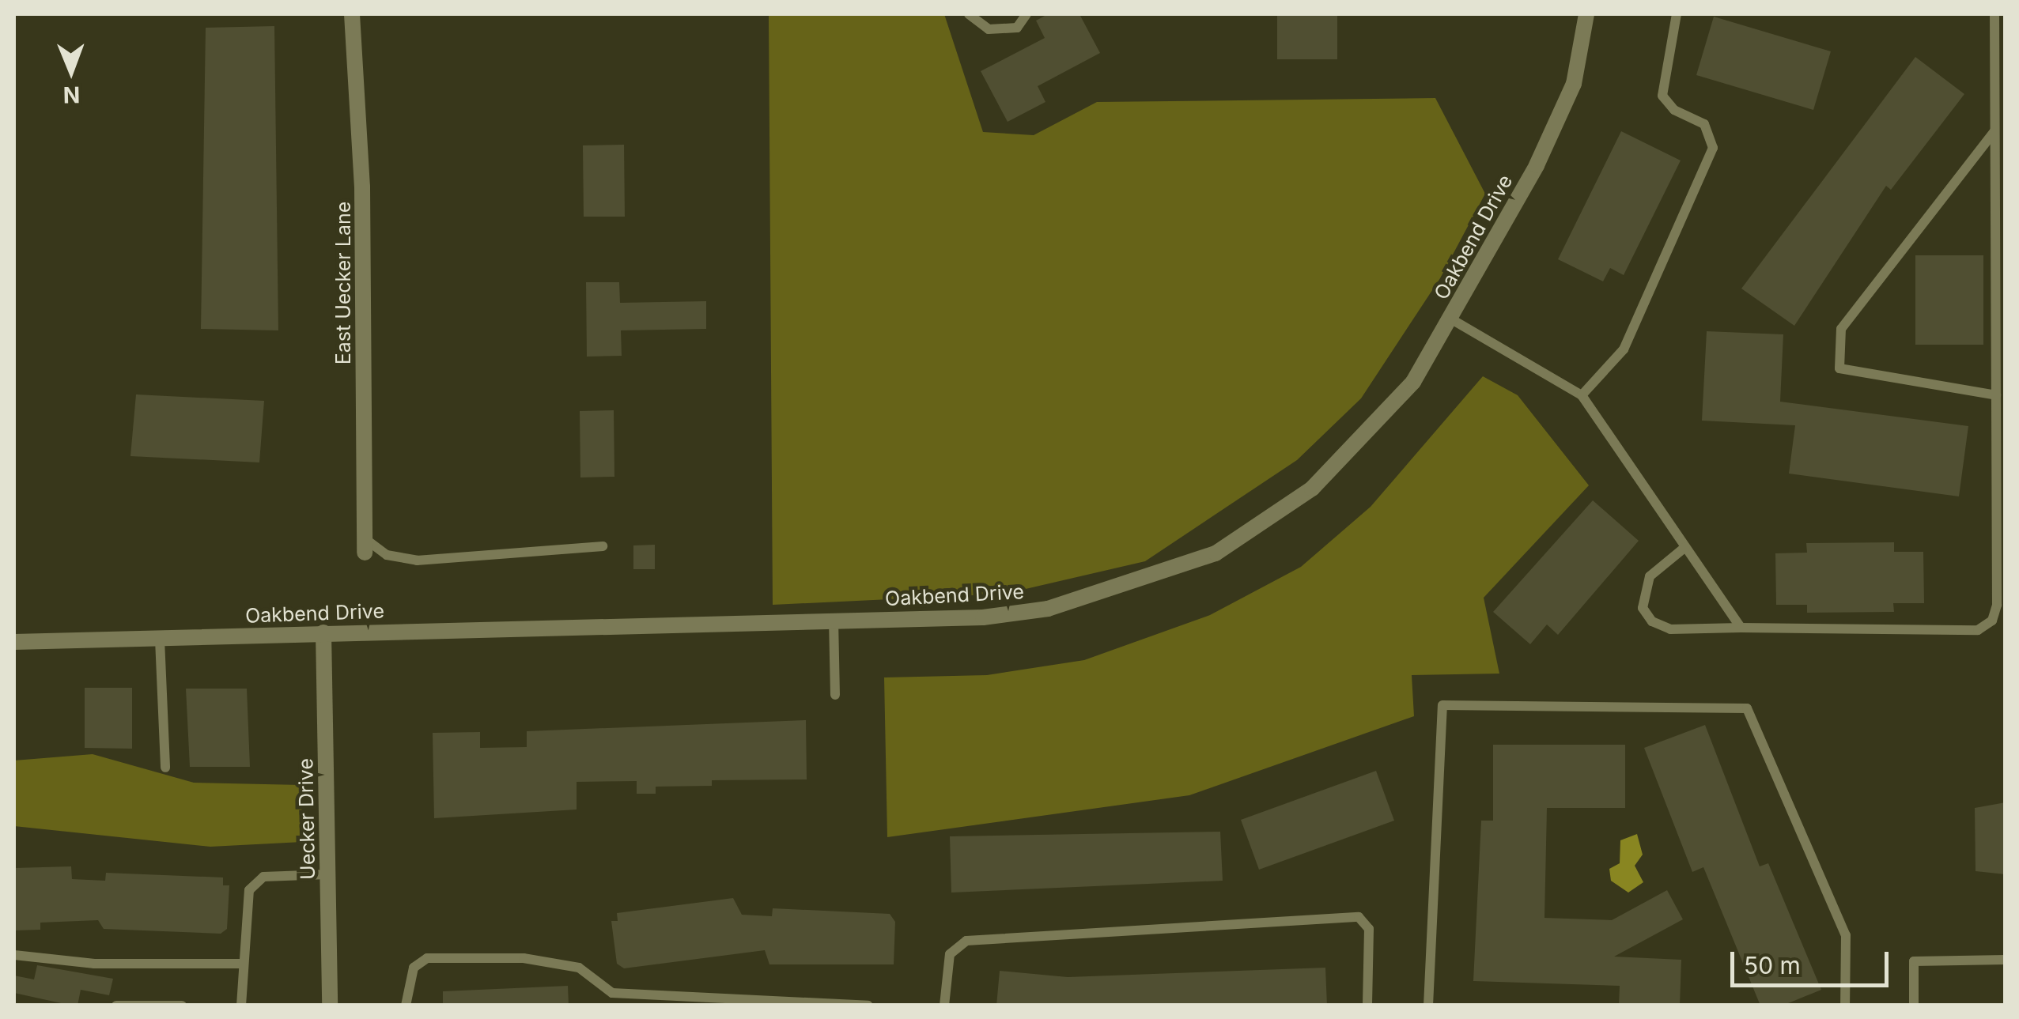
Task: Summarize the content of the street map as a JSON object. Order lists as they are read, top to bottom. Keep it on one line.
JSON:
{"streets":{"street":["Oakbend Drive","East Uecker Lane","Uecker Drive"]},"crossings":[["Oakbend Drive","Uecker Drive"]],"scale_bar":"50 m","north":"bottom"}
